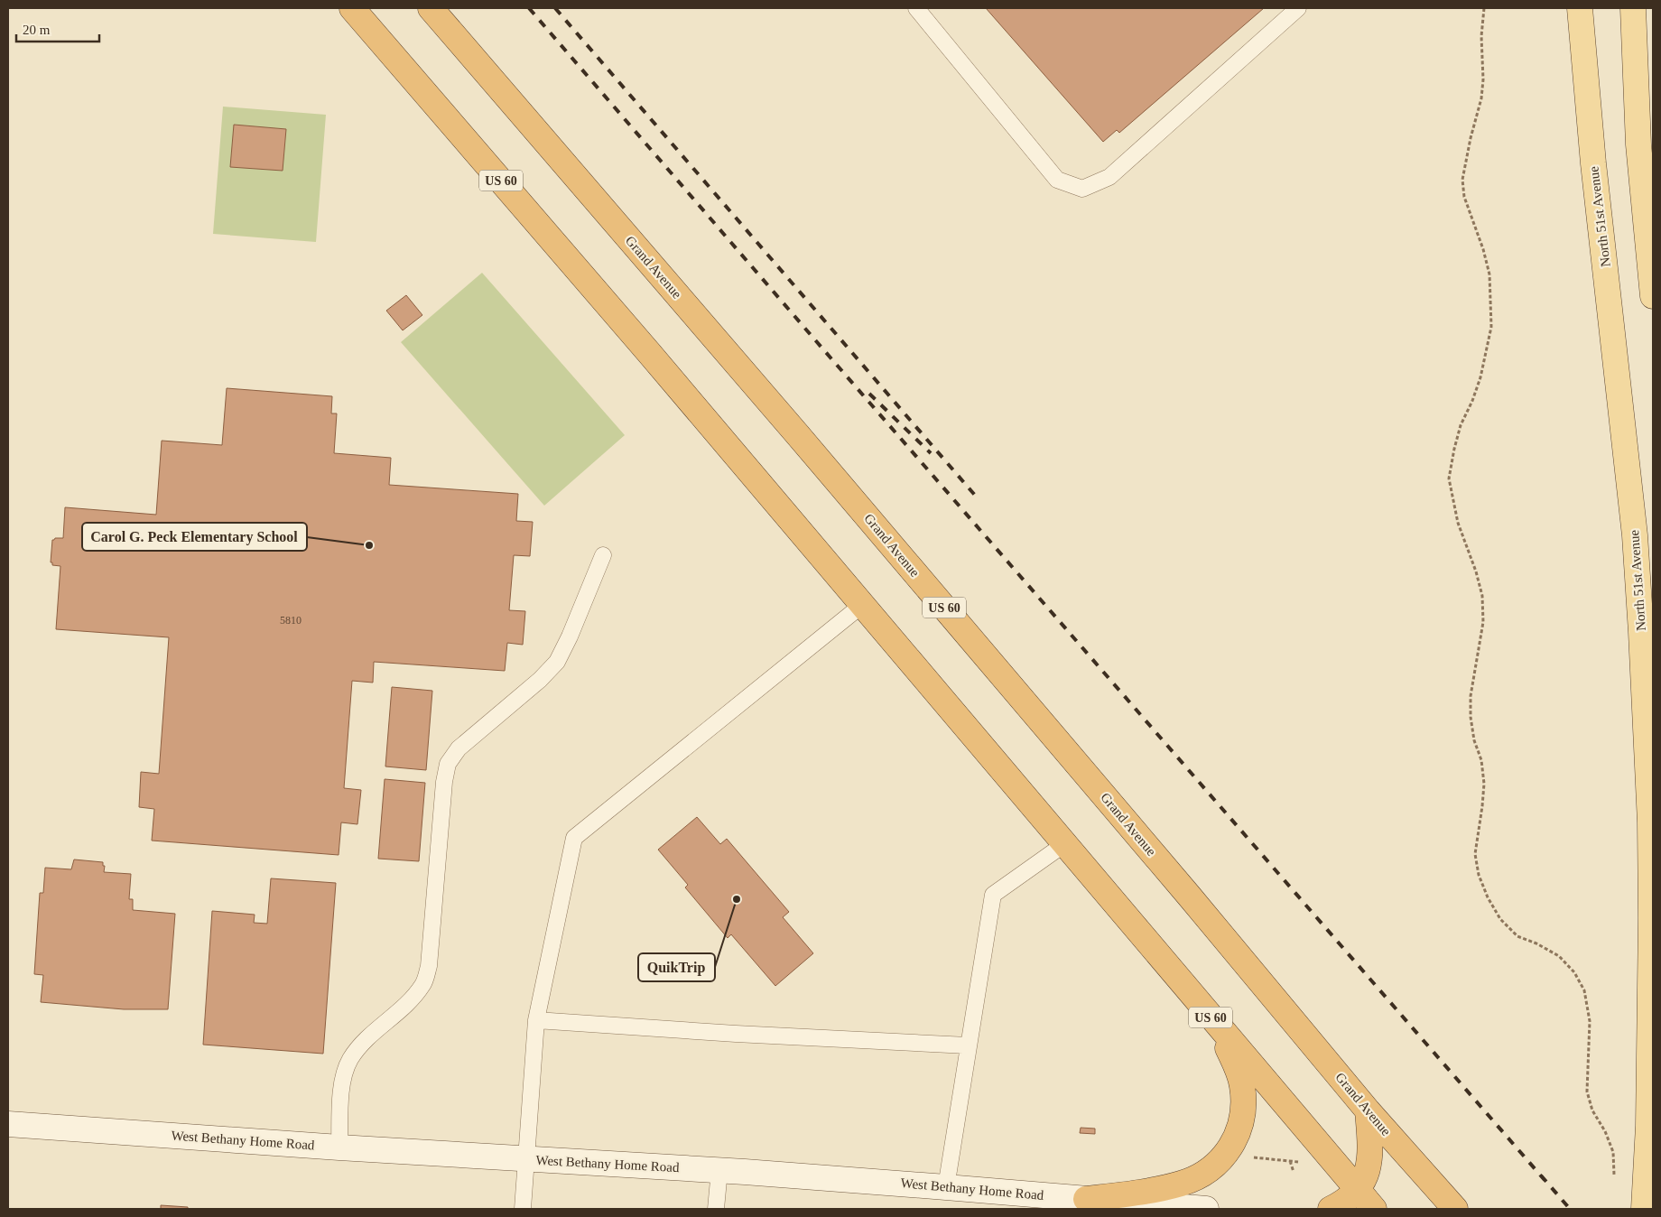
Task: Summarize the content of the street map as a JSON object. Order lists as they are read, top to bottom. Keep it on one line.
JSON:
{"streets":{"highway":["US 60","Grand Avenue"],"main road":["North 51st Avenue","West Bethany Home Road"]},"places":["Carol G. Peck Elementary School","QuikTrip"],"house_numbers":["5810"],"scale_bar":"20 m"}
